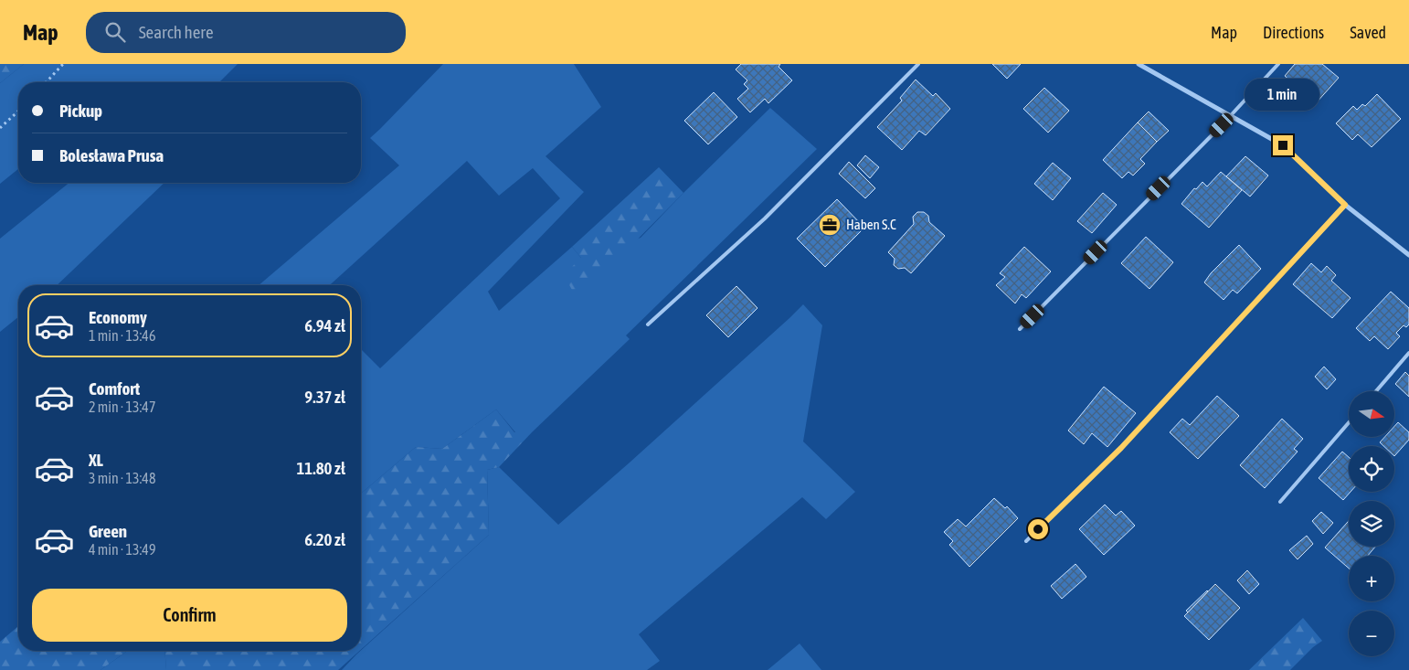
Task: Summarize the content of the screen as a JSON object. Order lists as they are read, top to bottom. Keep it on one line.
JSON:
{"places":{"office":["Haben S.C"]},"north":"right","page":{"header":"Map","search":"Search here","nav":["Map","Directions","Saved"],"bubble":"1 min","banner":["Pickup","Bolesława Prusa"],"list":[{"name":"Economy","note":"1 min · 13:46","value":"6.94 zł"},{"name":"Comfort","note":"2 min · 13:47","value":"9.37 zł"},{"name":"XL","note":"3 min · 13:48","value":"11.80 zł"},{"name":"Green","note":"4 min · 13:49","value":"6.20 zł"}],"map_buttons":["+","−"],"buttons":"Confirm"}}
